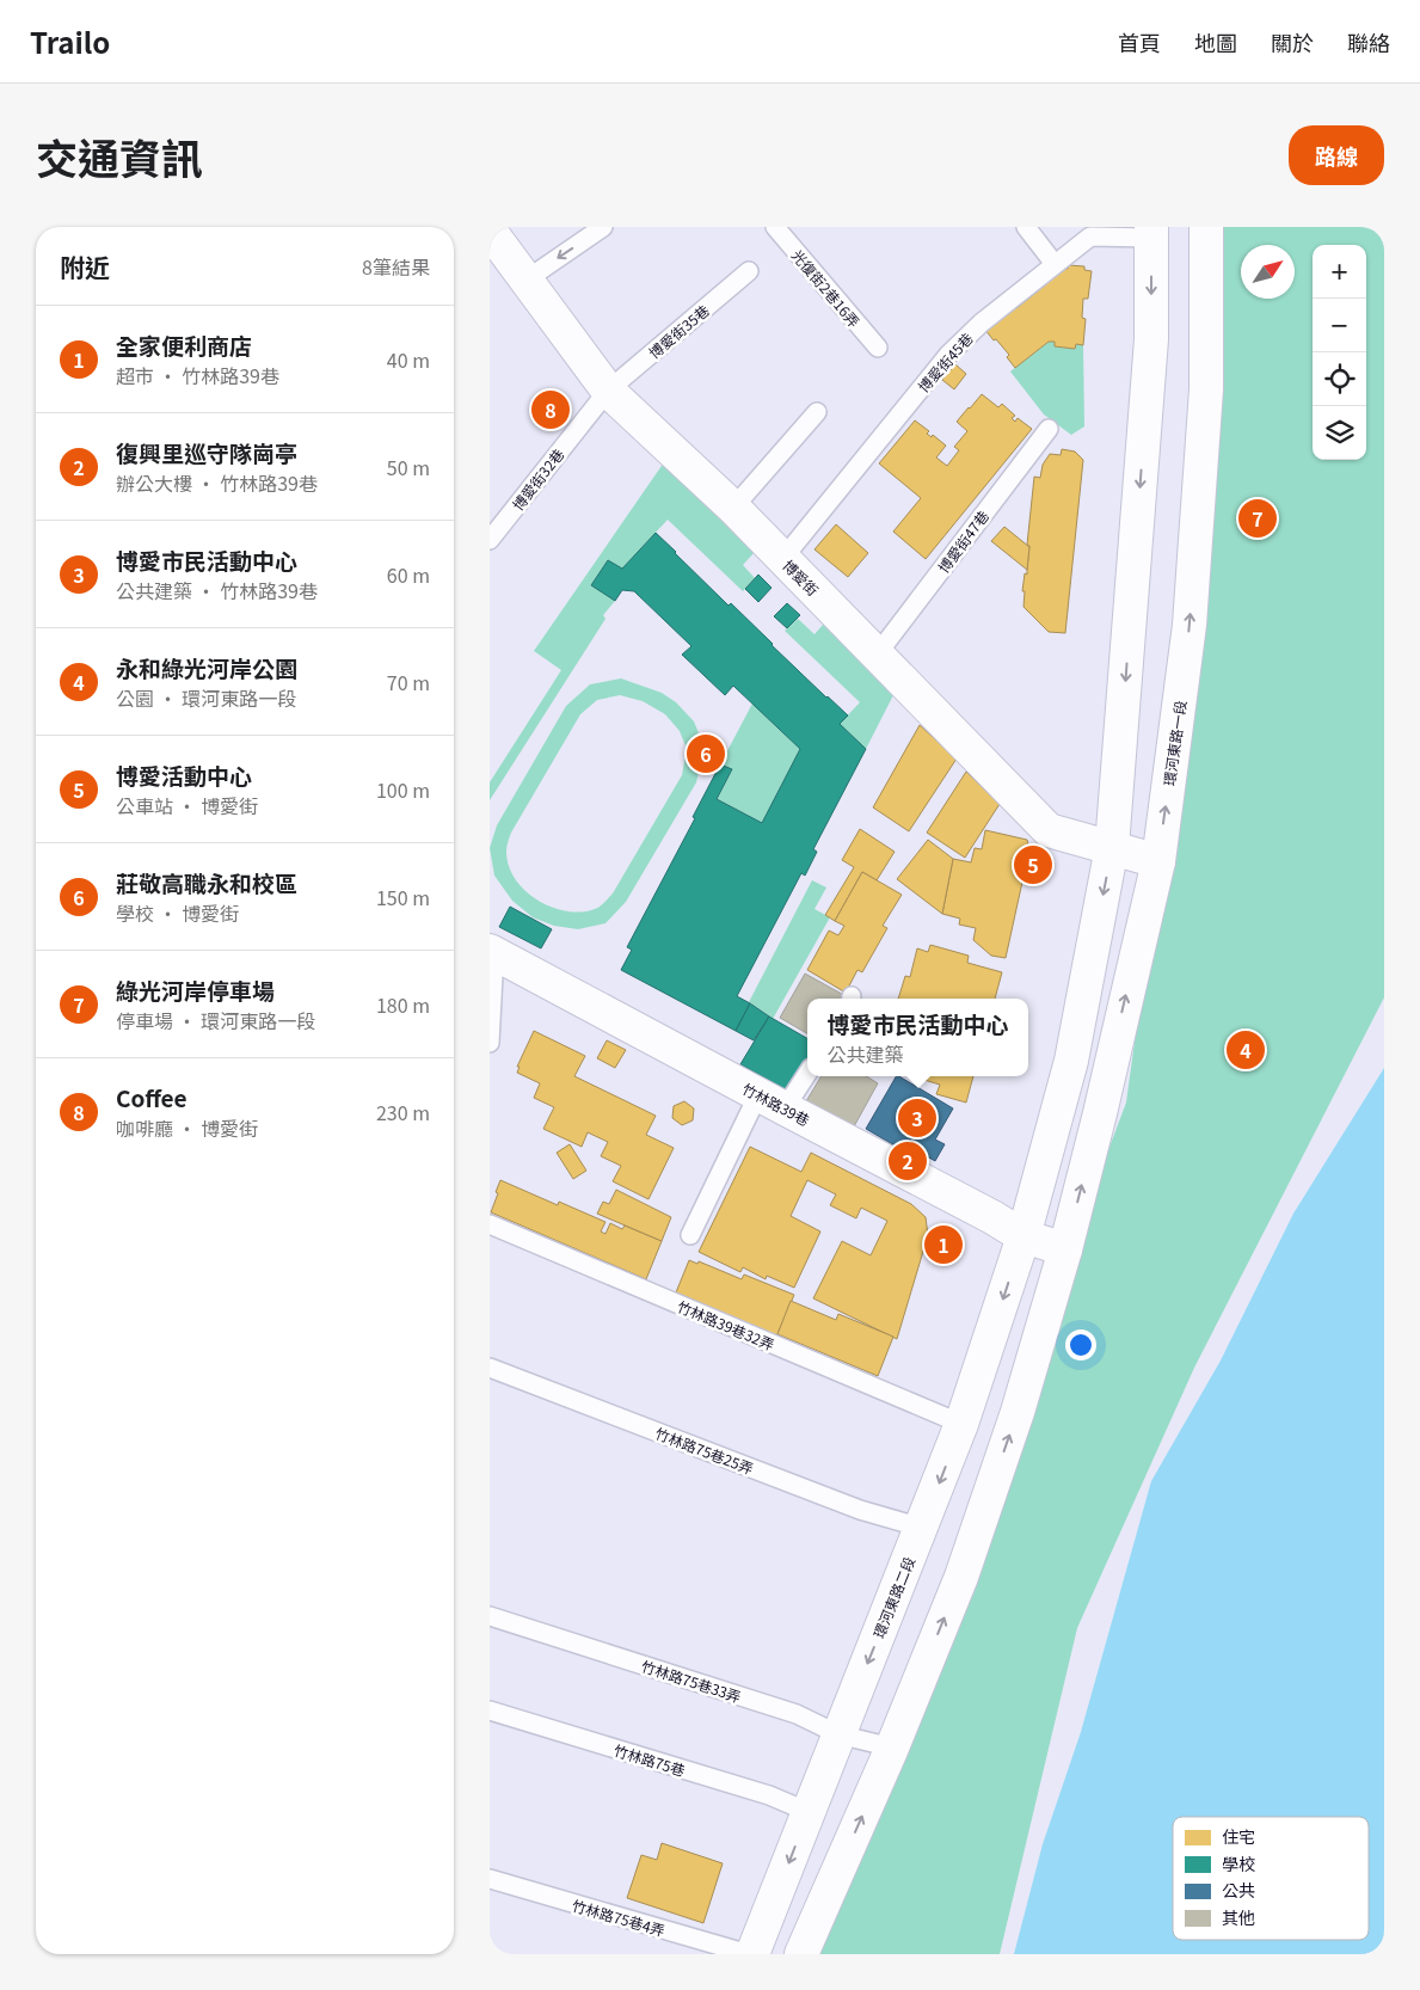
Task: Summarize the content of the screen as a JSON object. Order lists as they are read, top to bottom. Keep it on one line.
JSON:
{"streets":{"street":["博愛街","環河東路一段","竹林路39巷","環河東路二段"],"lane":["光復街2巷16弄","博愛街35巷","博愛街45巷","博愛街32巷","博愛街47巷","竹林路39巷32弄","竹林路75巷25弄","竹林路75巷33弄","竹林路75巷","竹林路75巷4弄"]},"crossings":[["博愛街35巷","博愛街32巷"],["博愛街35巷","博愛街"],["博愛街45巷","博愛街"],["博愛街32巷","博愛街"],["博愛街47巷","博愛街"],["博愛街","環河東路一段"],["環河東路一段","竹林路39巷"],["竹林路39巷","環河東路二段"],["竹林路39巷32弄","環河東路二段"],["竹林路75巷25弄","環河東路二段"],["環河東路二段","竹林路75巷33弄"],["環河東路二段","竹林路75巷"],["環河東路二段","竹林路75巷4弄"]],"legend":["住宅","學校","公共","其他"],"north":"top right","page":{"header":"Trailo","nav":["首頁","地圖","關於","聯絡"],"title":"交通資訊","buttons":"路線","heading":["附近","8筆結果"],"map_buttons":["+","−"],"list":[{"mark":"1","name":"全家便利商店","note":"超市 · 竹林路39巷","value":"40 m"},{"mark":"2","name":"復興里巡守隊崗亭","note":"辦公大樓 · 竹林路39巷","value":"50 m"},{"mark":"3","name":"博愛市民活動中心","note":"公共建築 · 竹林路39巷","value":"60 m"},{"mark":"4","name":"永和綠光河岸公園","note":"公園 · 環河東路一段","value":"70 m"},{"mark":"5","name":"博愛活動中心","note":"公車站 · 博愛街","value":"100 m"},{"mark":"6","name":"莊敬高職永和校區","note":"學校 · 博愛街","value":"150 m"},{"mark":"7","name":"綠光河岸停車場","note":"停車場 · 環河東路一段","value":"180 m"},{"mark":"8","name":"Coffee","note":"咖啡廳 · 博愛街","value":"230 m"}],"pins":["8","7","6","5","4","3","2","1"],"popup":["博愛市民活動中心","公共建築"]}}
